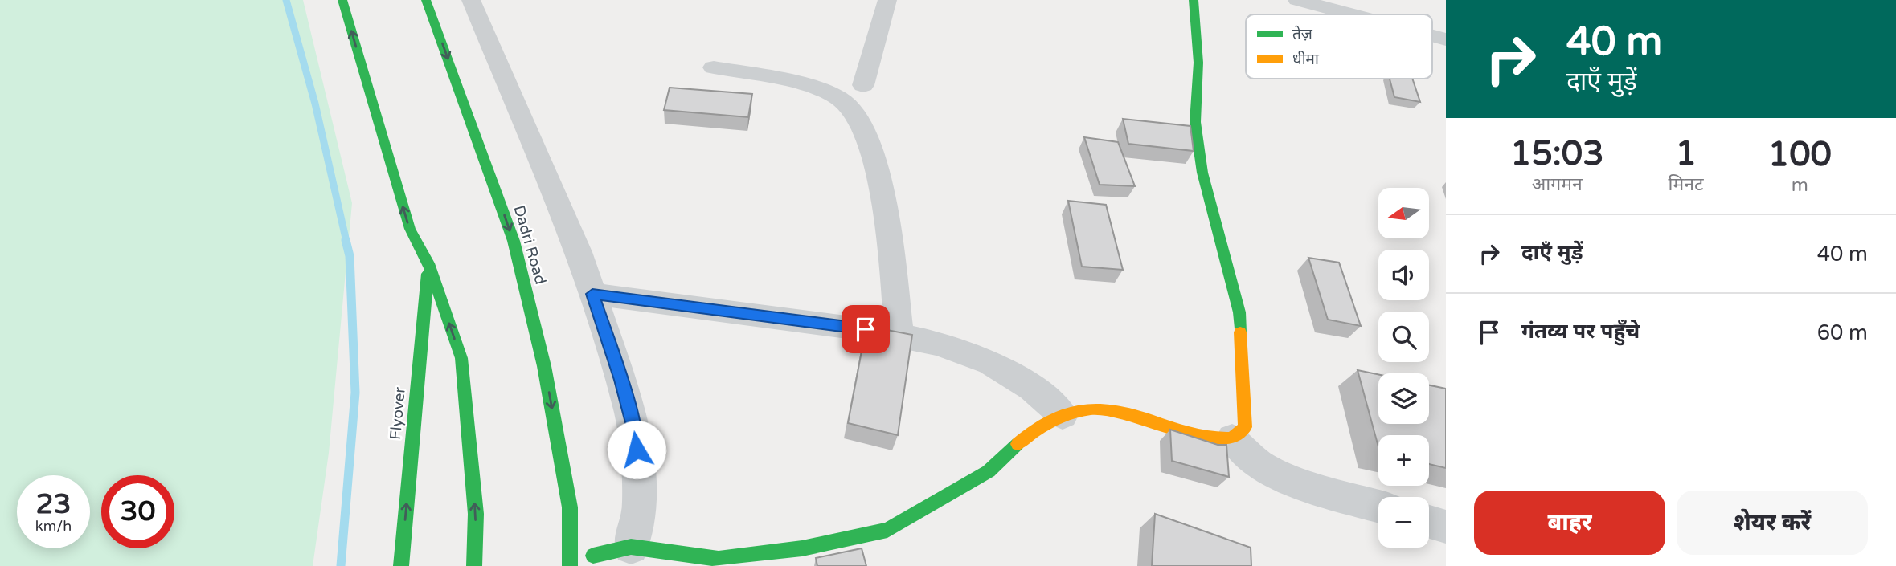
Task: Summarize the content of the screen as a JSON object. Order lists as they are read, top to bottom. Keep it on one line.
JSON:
{"streets":{"main road":["Dadri Road","Flyover"]},"legend":["तेज़","धीमा"],"north":"left","page":{"turn":["40 m","दाएँ मुड़ें"],"eta":["15:03","आगमन","1","मिनट","100","m"],"map_buttons":["+","−"],"list":[{"name":"दाएँ मुड़ें","value":"40 m"},{"name":"गंतव्य पर पहुँचे","value":"60 m"}],"speed":"23 km/h","limit":"30","buttons":["बाहर","शेयर करें"]}}
